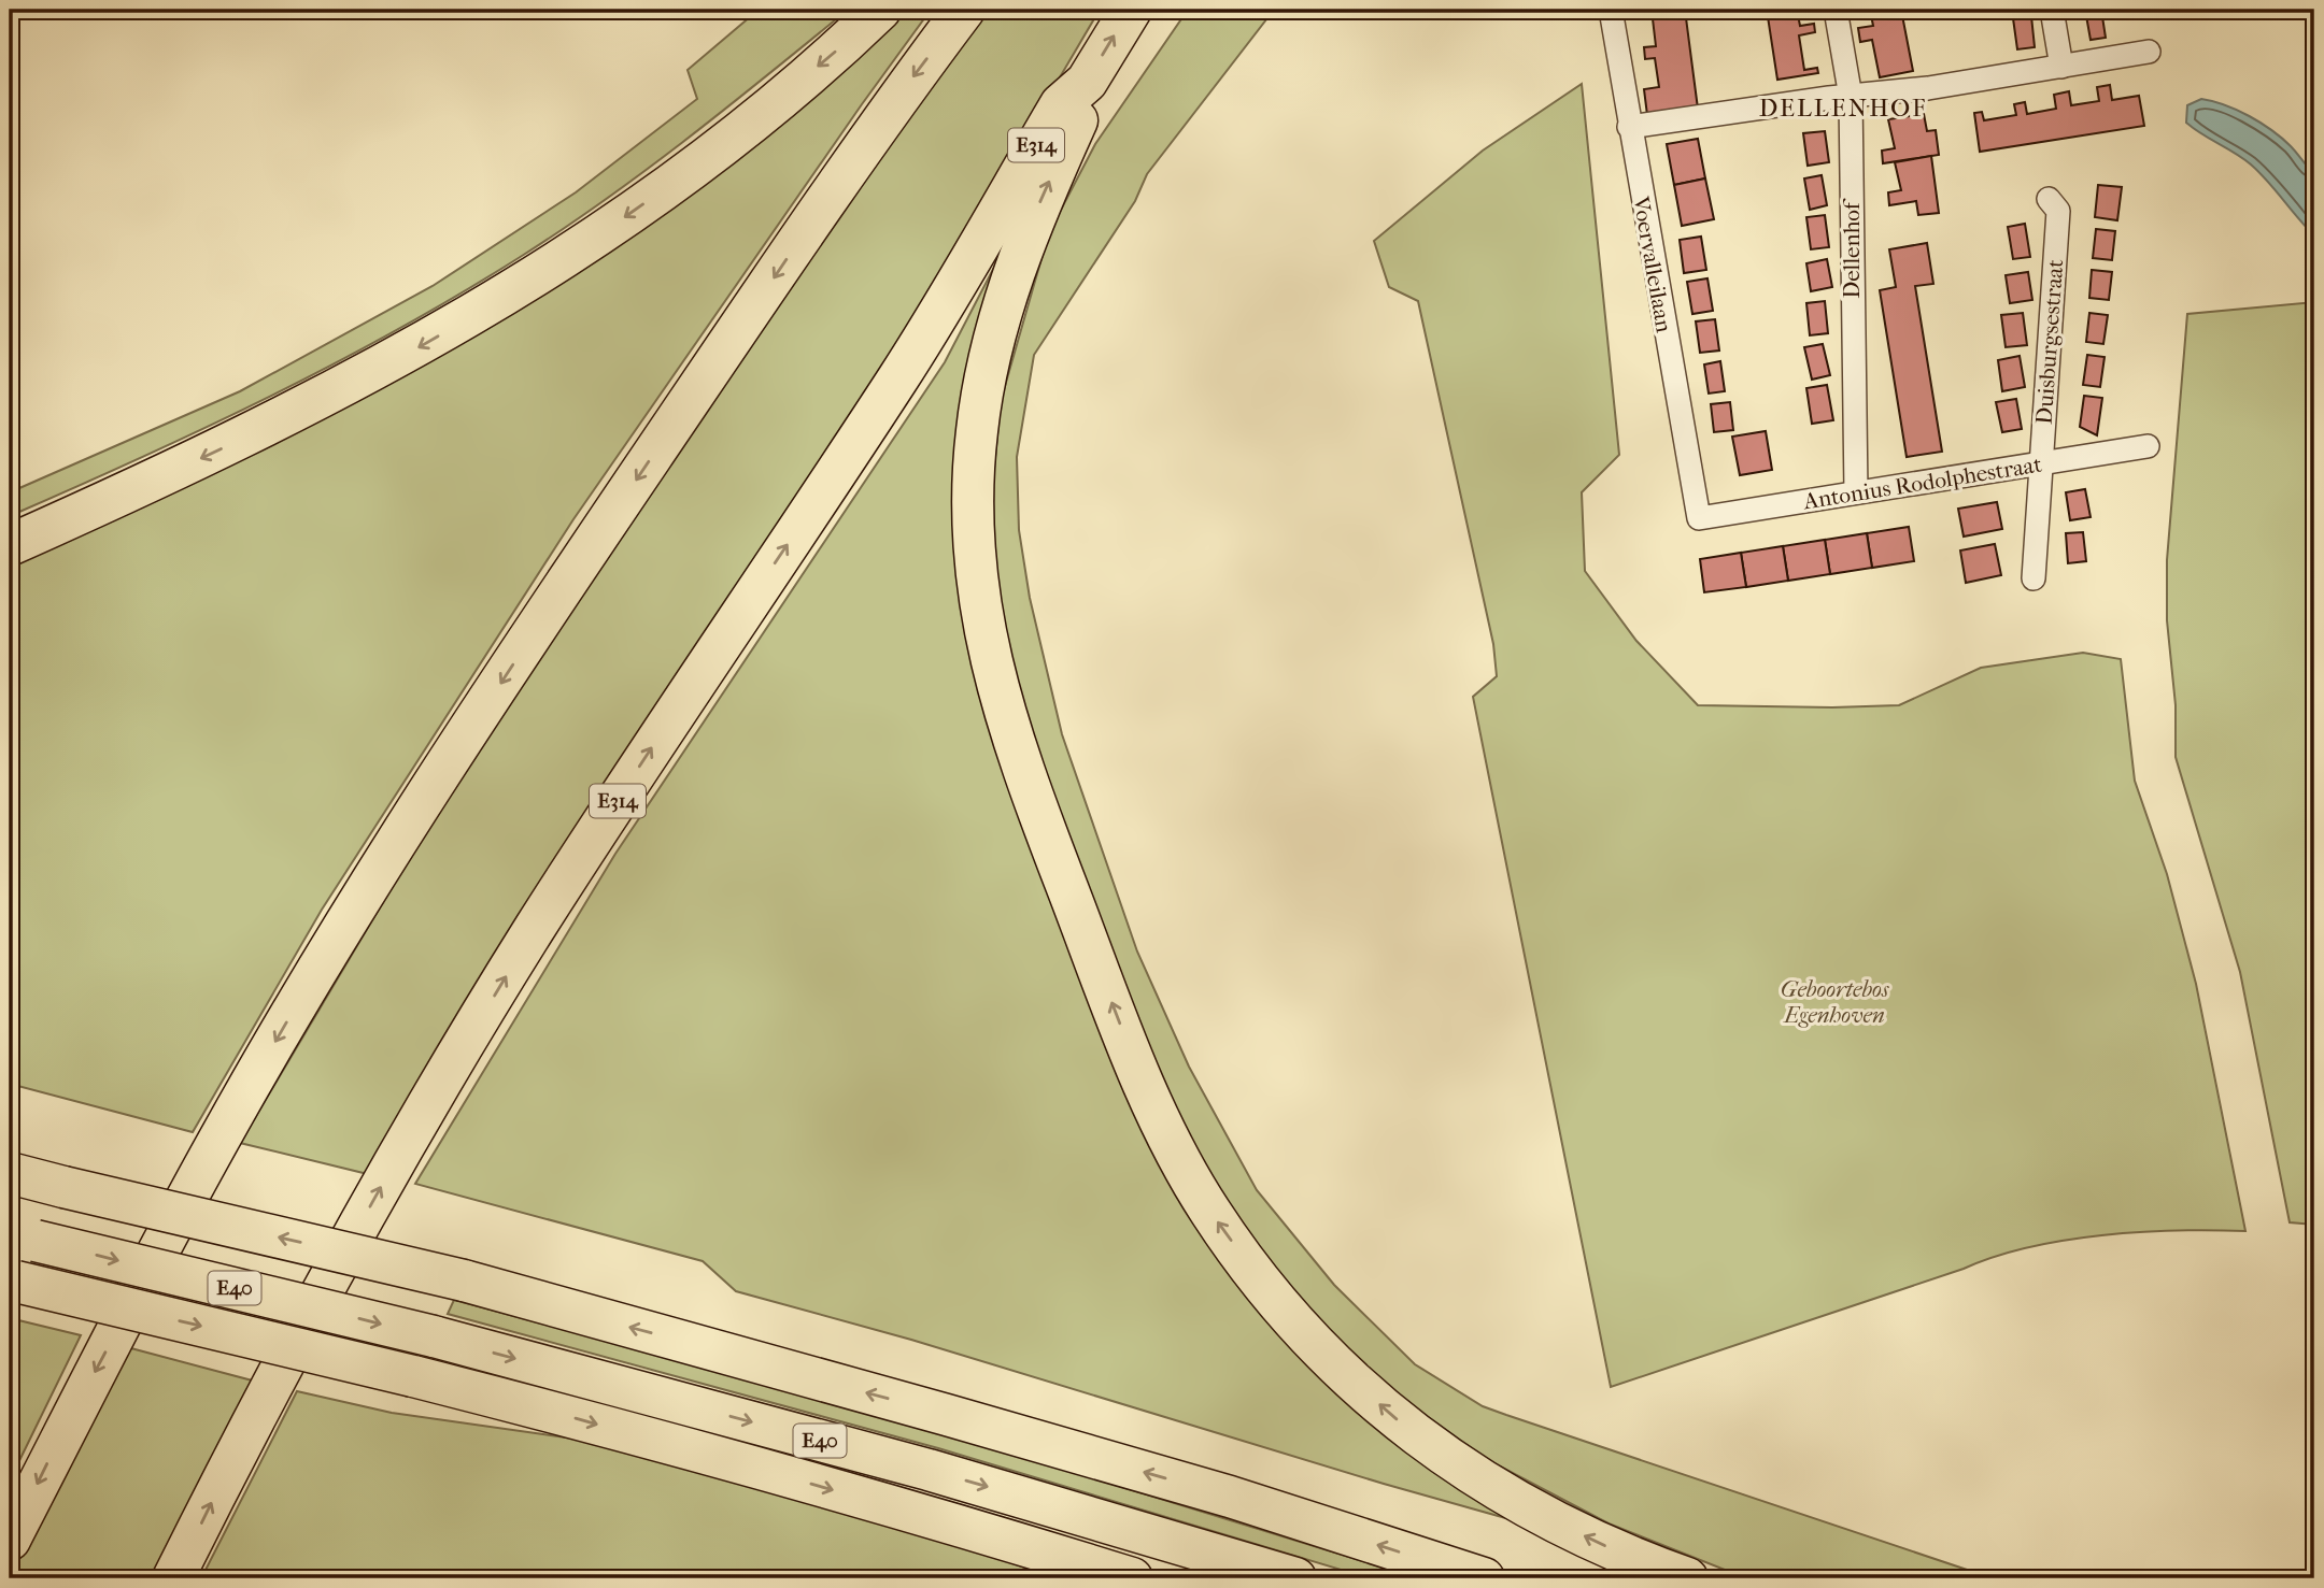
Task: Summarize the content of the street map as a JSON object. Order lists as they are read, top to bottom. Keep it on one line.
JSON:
{"streets":{"highway":["E314","E40"],"street":["Dellenhof","Voervalleilaan","Duisburgsestraat","Antonius Rodolphestraat"]},"crossings":[["Dellenhof","Antonius Rodolphestraat"],["Voervalleilaan","Antonius Rodolphestraat"],["Duisburgsestraat","Antonius Rodolphestraat"]],"districts":["DELLENHOF"],"parks":["Geboortebos Egenhoven"]}
